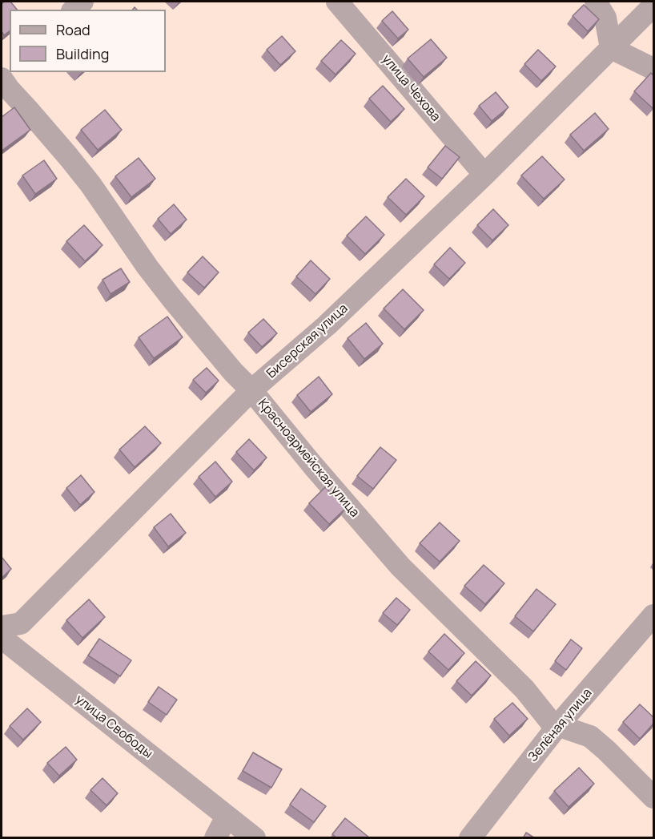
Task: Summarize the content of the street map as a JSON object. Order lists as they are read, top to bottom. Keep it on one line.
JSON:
{"streets":{"street":["улица Чехова","Бисерская улица","Красноармейская улица","Зелёная улица","улица Свободы"]},"crossings":[["улица Чехова","Бисерская улица"],["Бисерская улица","Красноармейская улица"],["Красноармейская улица","Зелёная улица"]],"legend":["Road","Building"]}
